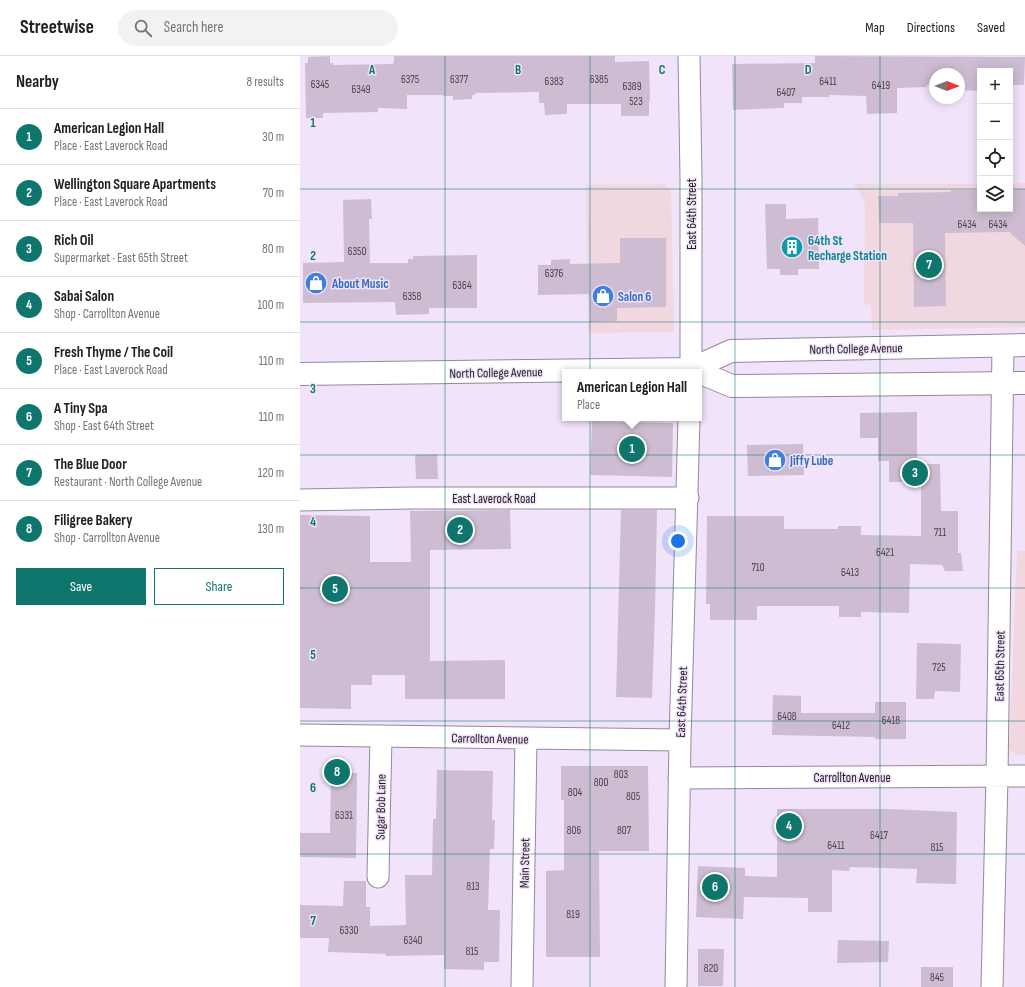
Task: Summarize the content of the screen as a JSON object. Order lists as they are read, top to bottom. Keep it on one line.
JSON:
{"streets":{"main road":["North College Avenue"],"street":["East 64th Street","East Laverock Road","East 65th Street","Carrollton Avenue","Sugar Bob Lane","Main Street"]},"crossings":[["East 64th Street","East Laverock Road"],["East 64th Street","Carrollton Avenue"],["North College Avenue","East 65th Street"],["East 65th Street","Carrollton Avenue"],["Carrollton Avenue","Sugar Bob Lane"],["Carrollton Avenue","Main Street"]],"places":{"building":["64th St Recharge Station"],"shop":["About Music","Salon 6","Jiffy Lube"]},"house_numbers":["6375","6377","6385","6383","6411","6345","6419","6389","6349","6407","523","6434","6434","6350","6376","6364","6358","711","6421","710","6413","725","6408","6418","6412","803","800","804","805","6331","806","807","6417","6411","815","813","819","6330","6340","815","820","845"],"north":"right","page":{"header":"Streetwise","search":"Search here","nav":["Map","Directions","Saved"],"heading":["Nearby","8 results"],"map_buttons":["+","−"],"list":[{"mark":"1","name":"American Legion Hall","note":"Place · East Laverock Road","value":"30 m"},{"mark":"2","name":"Wellington Square Apartments","note":"Place · East Laverock Road","value":"70 m"},{"mark":"3","name":"Rich Oil","note":"Supermarket · East 65th Street","value":"80 m"},{"mark":"4","name":"Sabai Salon","note":"Shop · Carrollton Avenue","value":"100 m"},{"mark":"5","name":"Fresh Thyme / The Coil","note":"Place · East Laverock Road","value":"110 m"},{"mark":"6","name":"A Tiny Spa","note":"Shop · East 64th Street","value":"110 m"},{"mark":"7","name":"The Blue Door","note":"Restaurant · North College Avenue","value":"120 m"},{"mark":"8","name":"Filigree Bakery","note":"Shop · Carrollton Avenue","value":"130 m"}],"pins":["7","1","3","2","5","8","4","6"],"popup":["American Legion Hall","Place"],"buttons":["Save","Share"]},"grid":{"columns":["A","B","C","D"],"rows":["1","2","3","4","5","6","7"]}}
